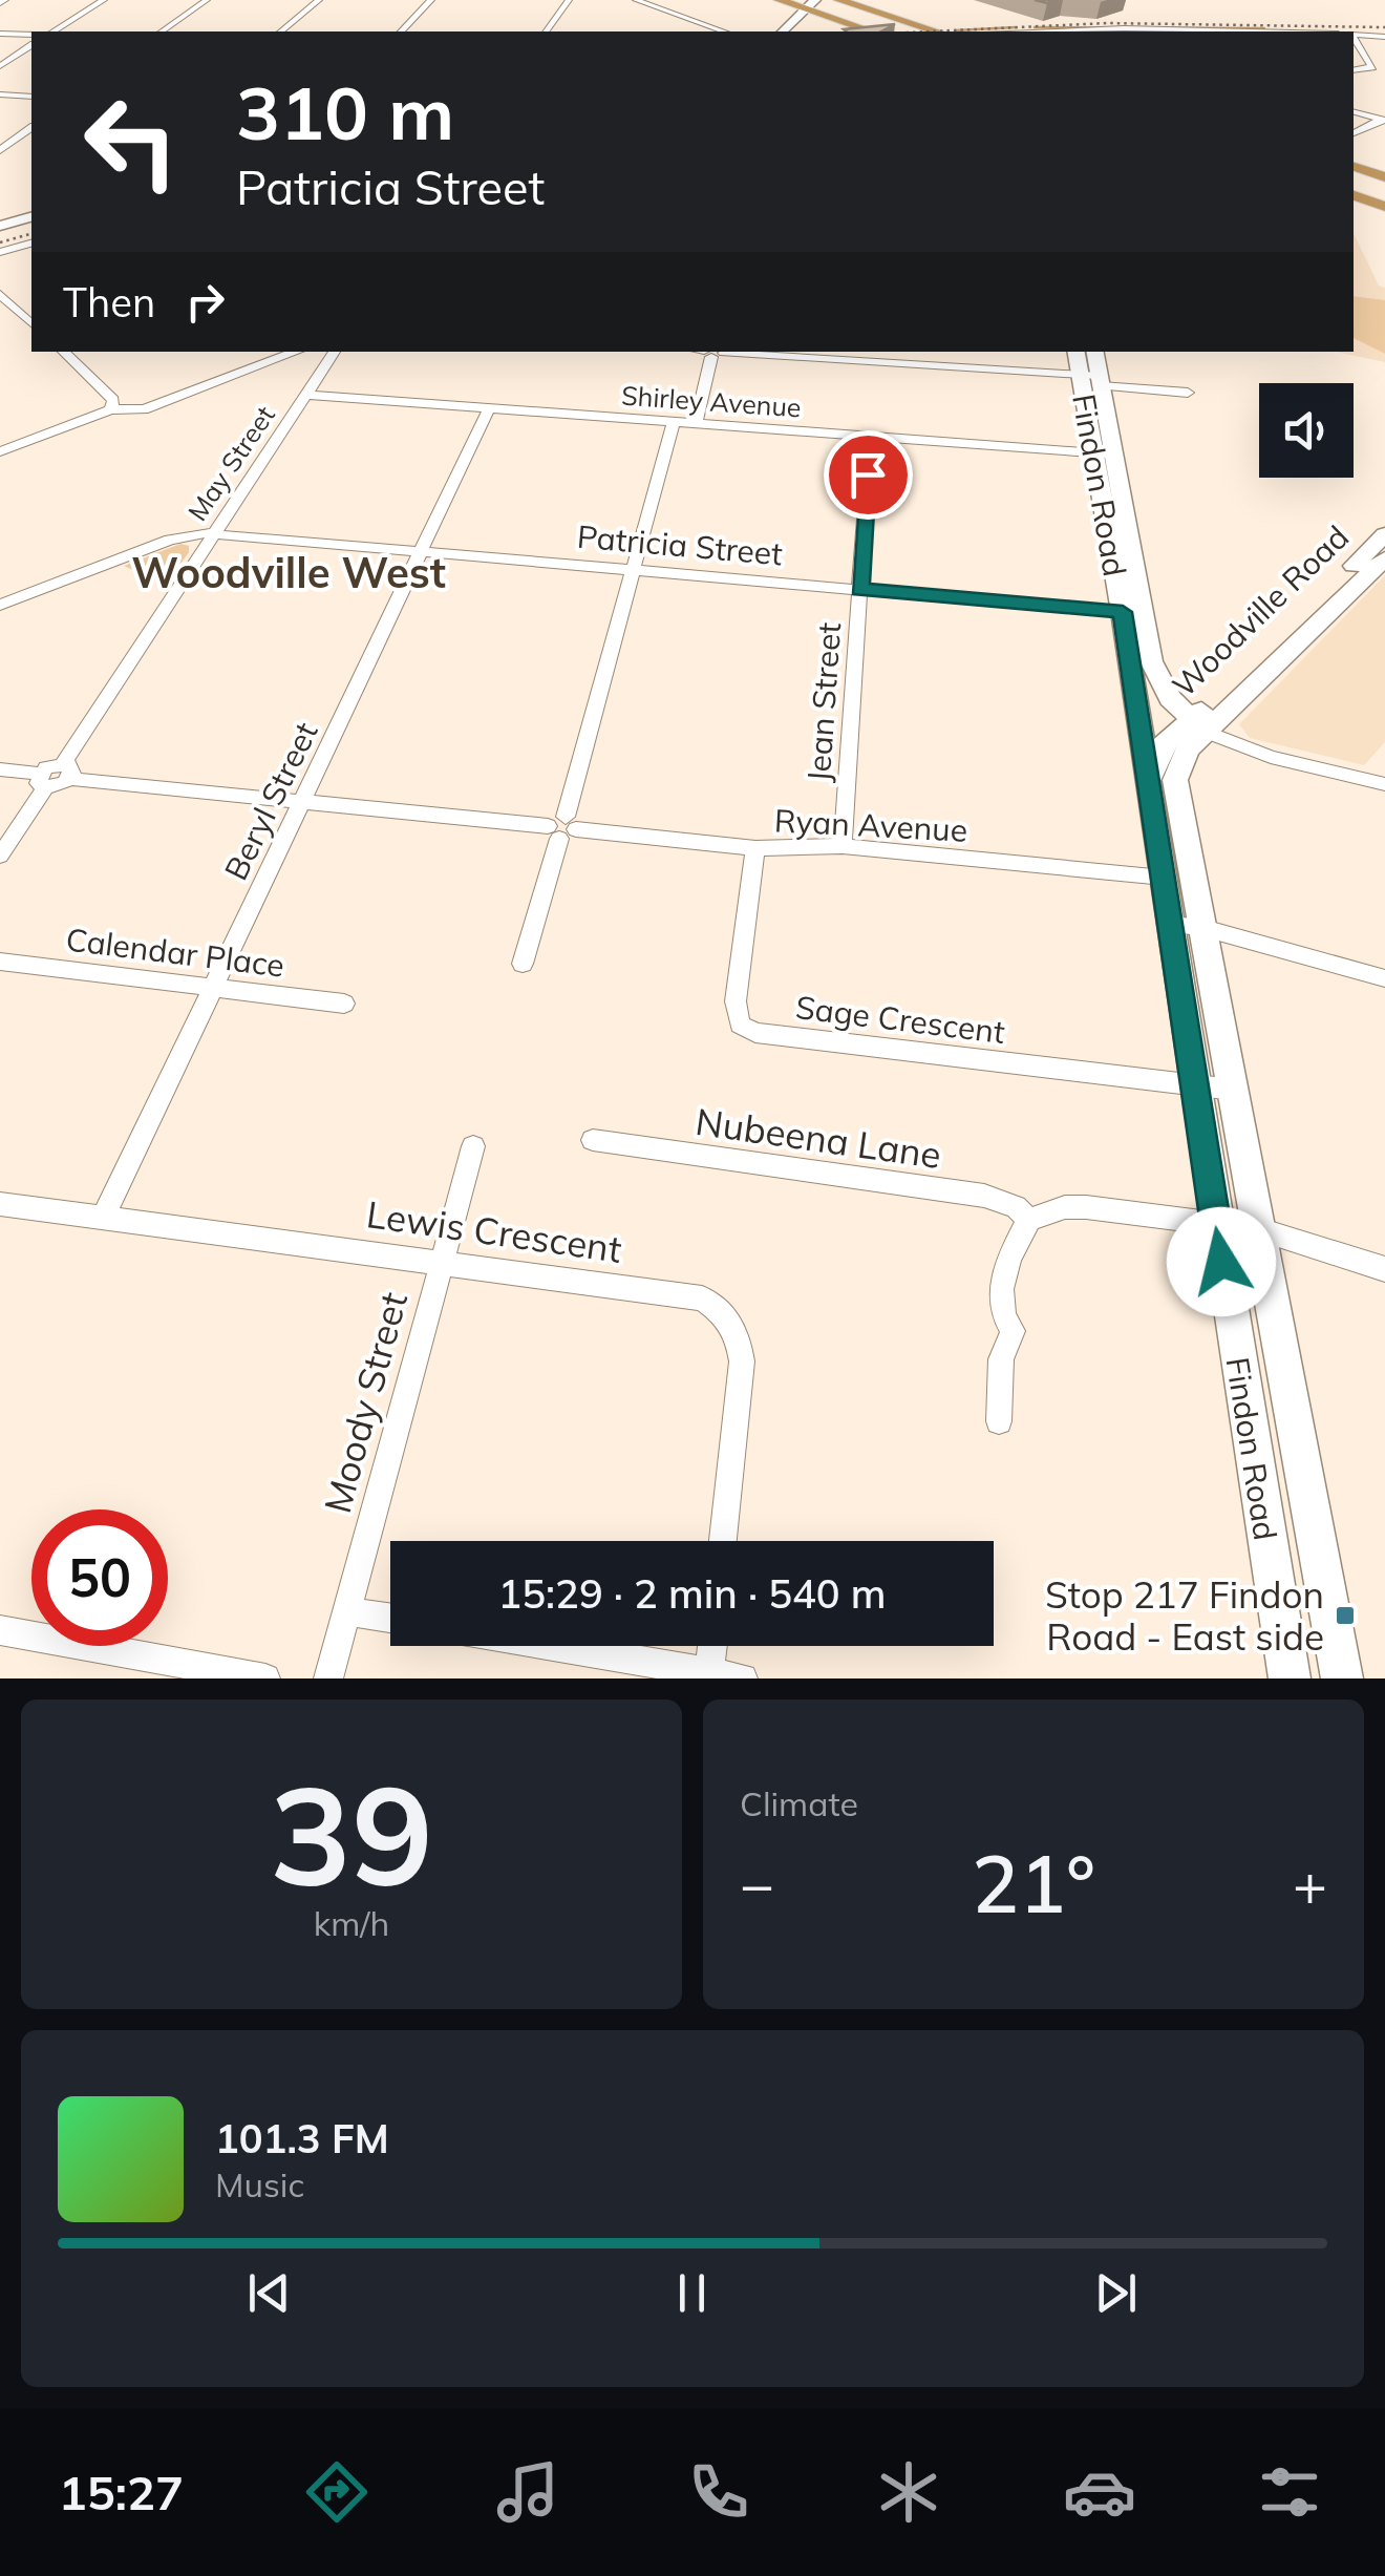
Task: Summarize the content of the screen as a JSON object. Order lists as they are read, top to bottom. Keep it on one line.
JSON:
{"streets":{"main road":["Findon Road","Woodville Road"],"street":["Shirley Avenue","May Street","Patricia Street","Jean Street","Beryl Street","Ryan Avenue","Calendar Place","Sage Crescent","Nubeena Lane","Lewis Crescent","Moody Street"]},"crossings":[["Shirley Avenue","May Street"],["Shirley Avenue","Findon Road"],["Shirley Avenue","Jean Street"],["Shirley Avenue","Beryl Street"],["May Street","Patricia Street"],["May Street","Ryan Avenue"],["Findon Road","Patricia Street"],["Findon Road","Woodville Road"],["Findon Road","Ryan Avenue"],["Findon Road","Sage Crescent"],["Patricia Street","Jean Street"],["Patricia Street","Beryl Street"],["Jean Street","Ryan Avenue"],["Beryl Street","Ryan Avenue"],["Beryl Street","Calendar Place"],["Beryl Street","Lewis Crescent"],["Ryan Avenue","Sage Crescent"],["Lewis Crescent","Moody Street"]],"districts":["Woodville West"],"places":{"transit":["Stop 217 Findon Road - East side"]},"page":{"turn":["310 m","Patricia Street"],"then":"Then","limit":"50","trip":"15:29 · 2 min · 540 m","tile":[["39","km/h"],"Climate"],"heat":["−","21°","+"],"song":["101.3 FM","Music"],"tabs":"15:27"}}
